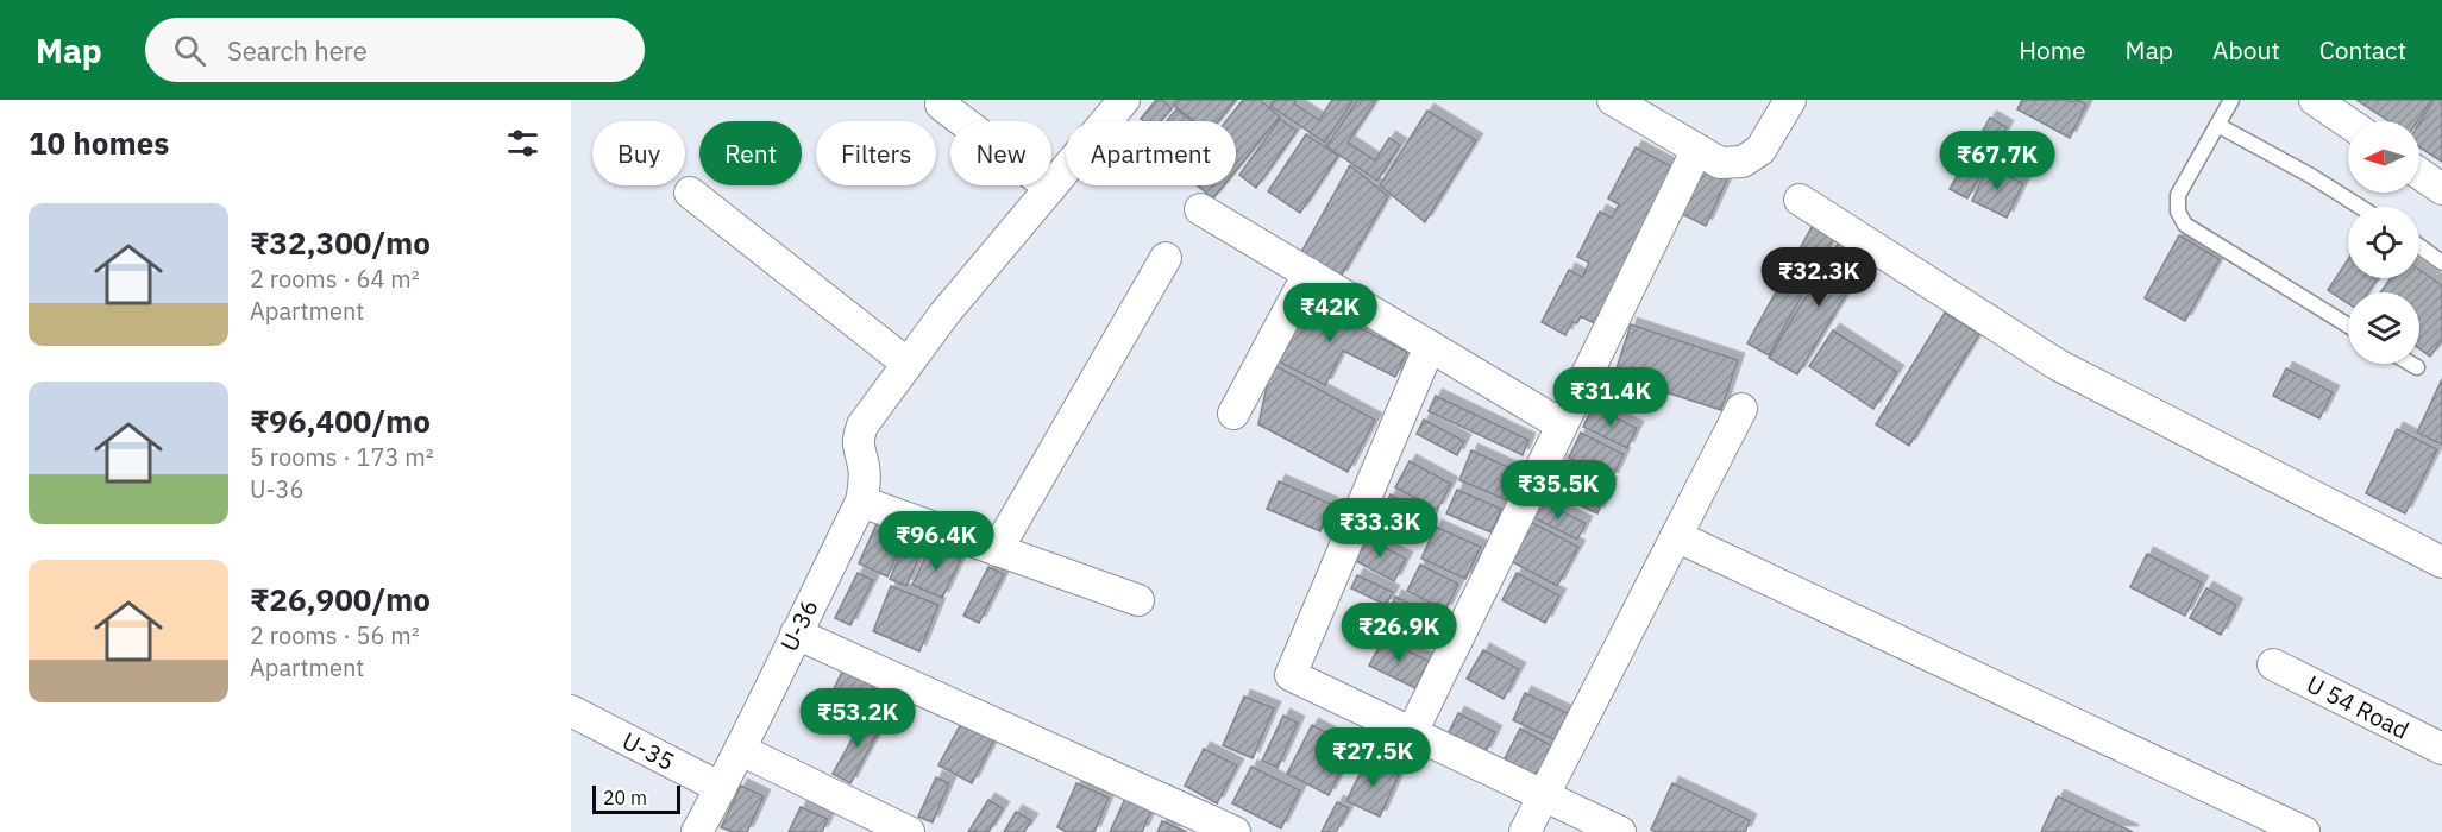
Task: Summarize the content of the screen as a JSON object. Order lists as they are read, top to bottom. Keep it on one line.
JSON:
{"streets":{"street":["U-36","U 54 Road","U-35"]},"crossings":[["U-36","U-35"]],"scale_bar":"20 m","north":"left","page":{"header":"Map","search":"Search here","nav":["Home","Map","About","Contact"],"heading":"10 homes","chip":["Buy","Rent","Filters","New","Apartment"],"price":["₹67.7K","₹32.3K","₹42K","₹31.4K","₹35.5K","₹33.3K","₹96.4K","₹26.9K","₹53.2K","₹27.5K"],"list":[{"name":"₹32,300/mo","note":"2 rooms · 64 m² · Apartment"},{"name":"₹96,400/mo","note":"5 rooms · 173 m² · U-36"},{"name":"₹26,900/mo","note":"2 rooms · 56 m² · Apartment"}],"scale":"20 m"}}
